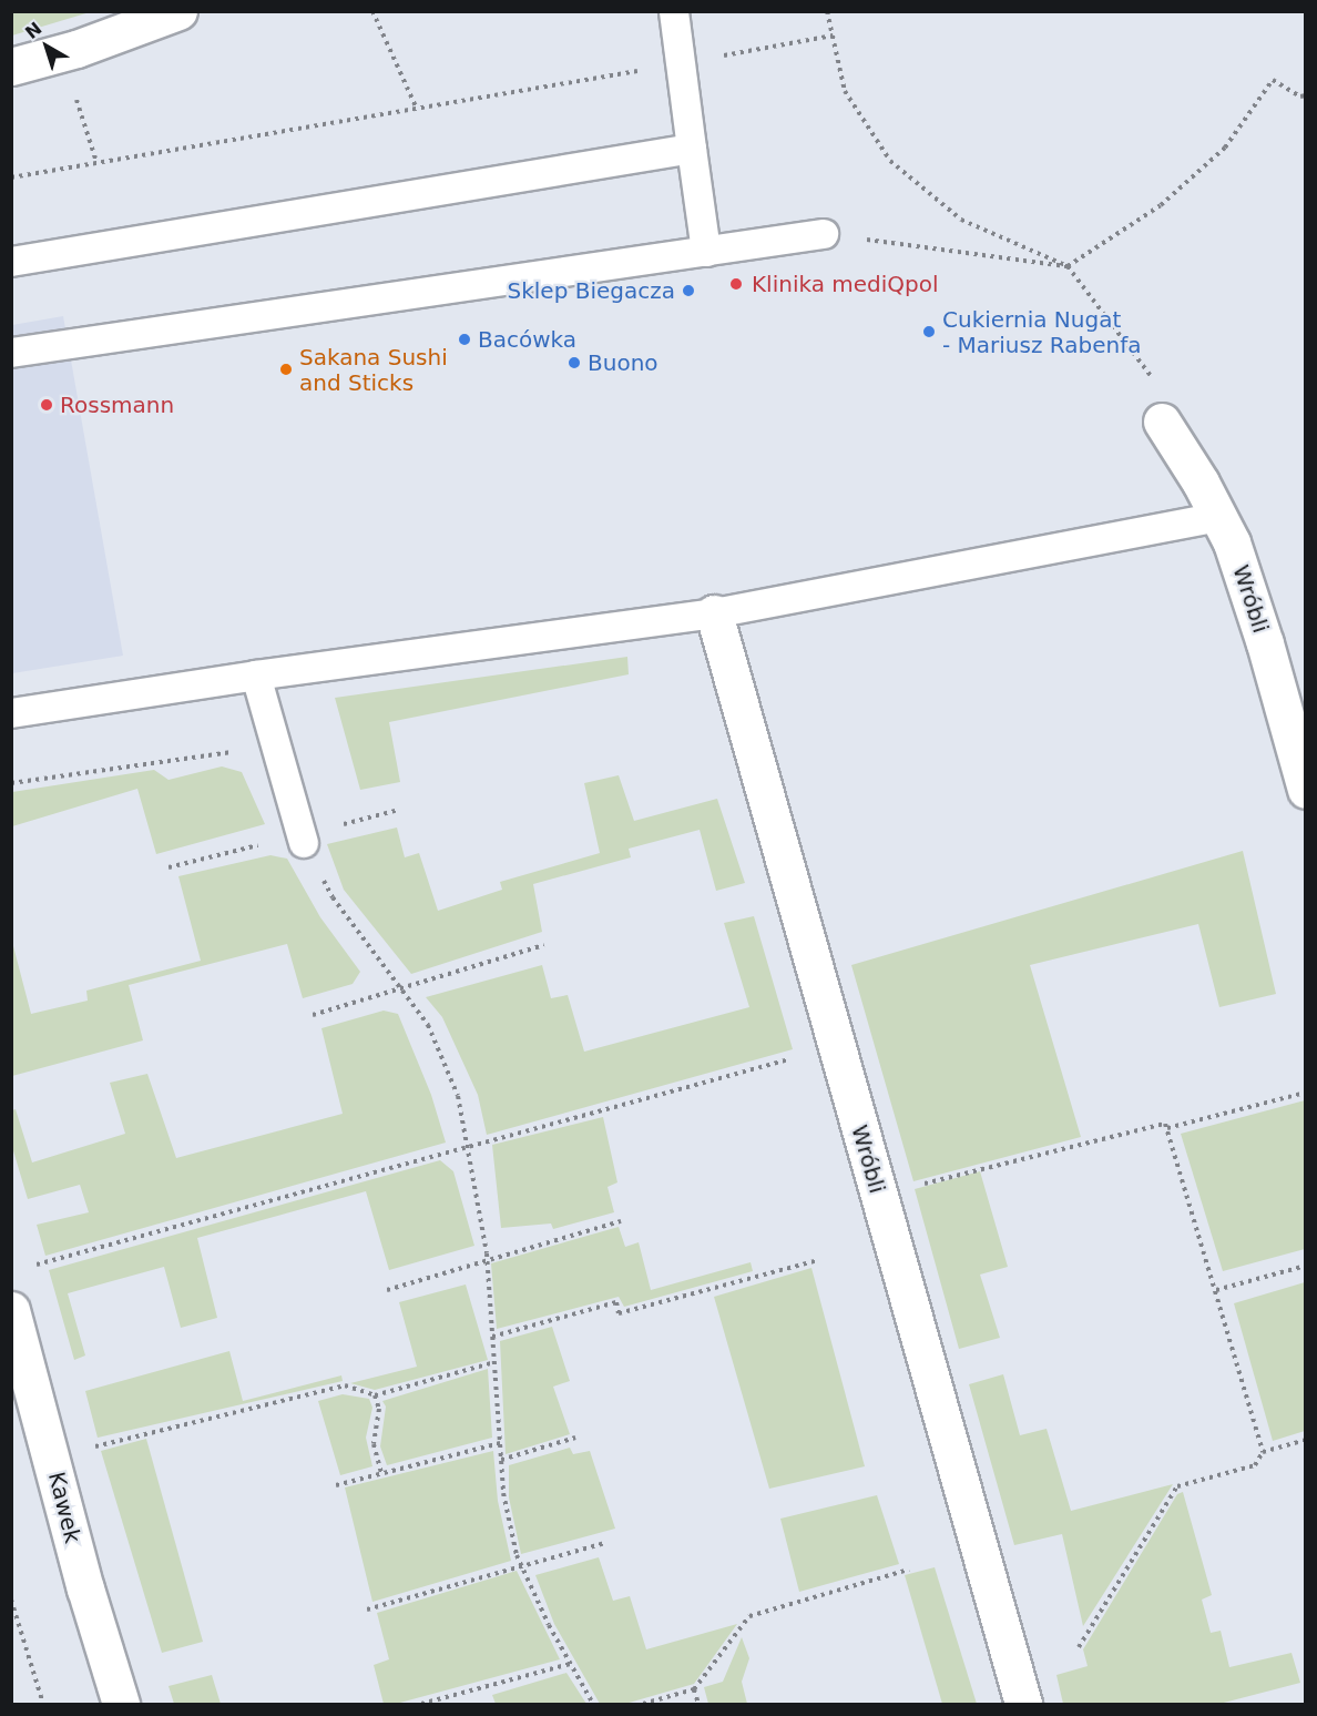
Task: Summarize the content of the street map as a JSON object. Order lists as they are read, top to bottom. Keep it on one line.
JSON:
{"streets":{"street":["Wróbli","Kawek"]},"places":["Klinika mediQpol","Sklep Biegacza","Cukiernia Nugat - Mariusz Rabenfa","Bacówka","Buono","Sakana Sushi and Sticks","Rossmann"],"north":"top left"}
